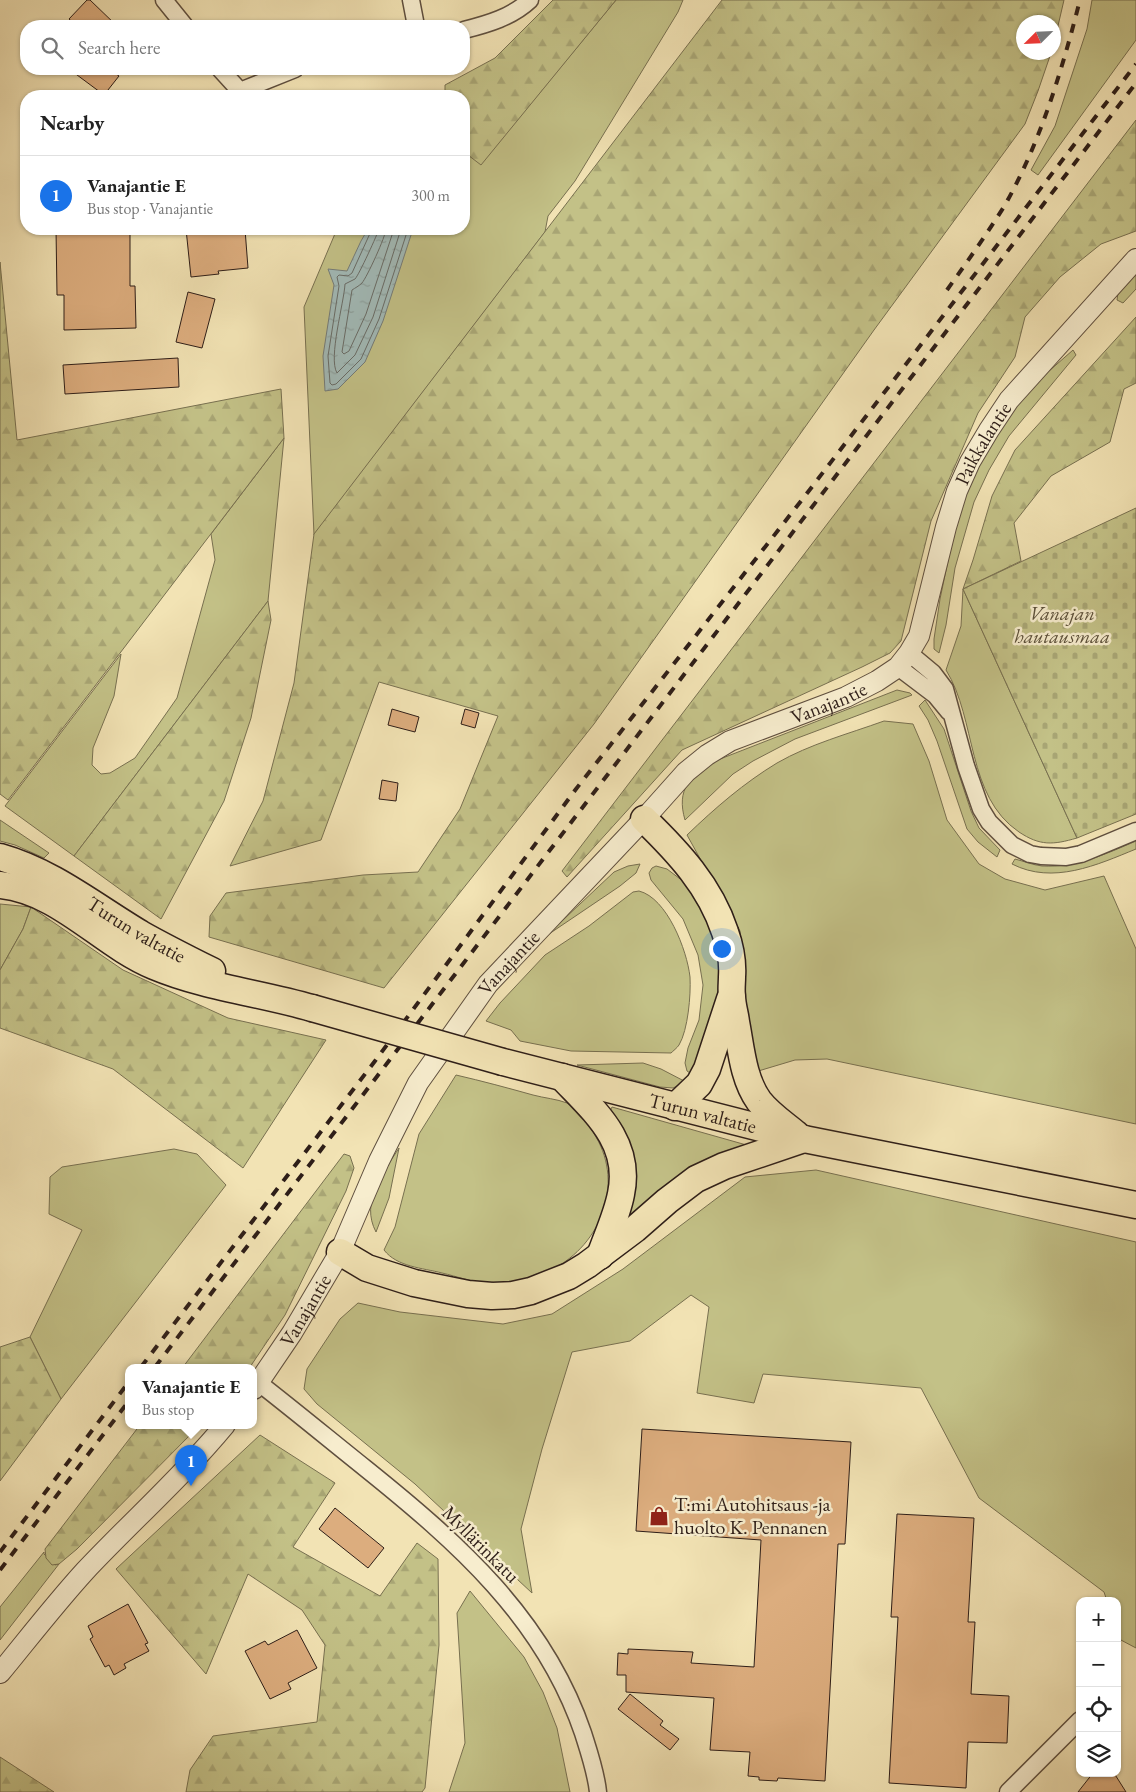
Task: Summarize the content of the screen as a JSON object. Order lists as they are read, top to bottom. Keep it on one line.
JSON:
{"streets":{"highway":["Turun valtatie"],"street":["Paikkalantie","Vanajantie","Myllärinkatu"]},"crossings":[["Paikkalantie","Vanajantie"]],"parks":["Vanajan hautausmaa"],"places":{"shop":["T:mi Autohitsaus -ja huolto K. Pennanen"]},"north":"bottom left","page":{"search":"Search here","heading":"Nearby","list":[{"mark":"1","name":"Vanajantie E","note":"Bus stop · Vanajantie","value":"300 m"}],"popup":["Vanajantie E","Bus stop"],"pins":"1","map_buttons":["+","−"]}}
